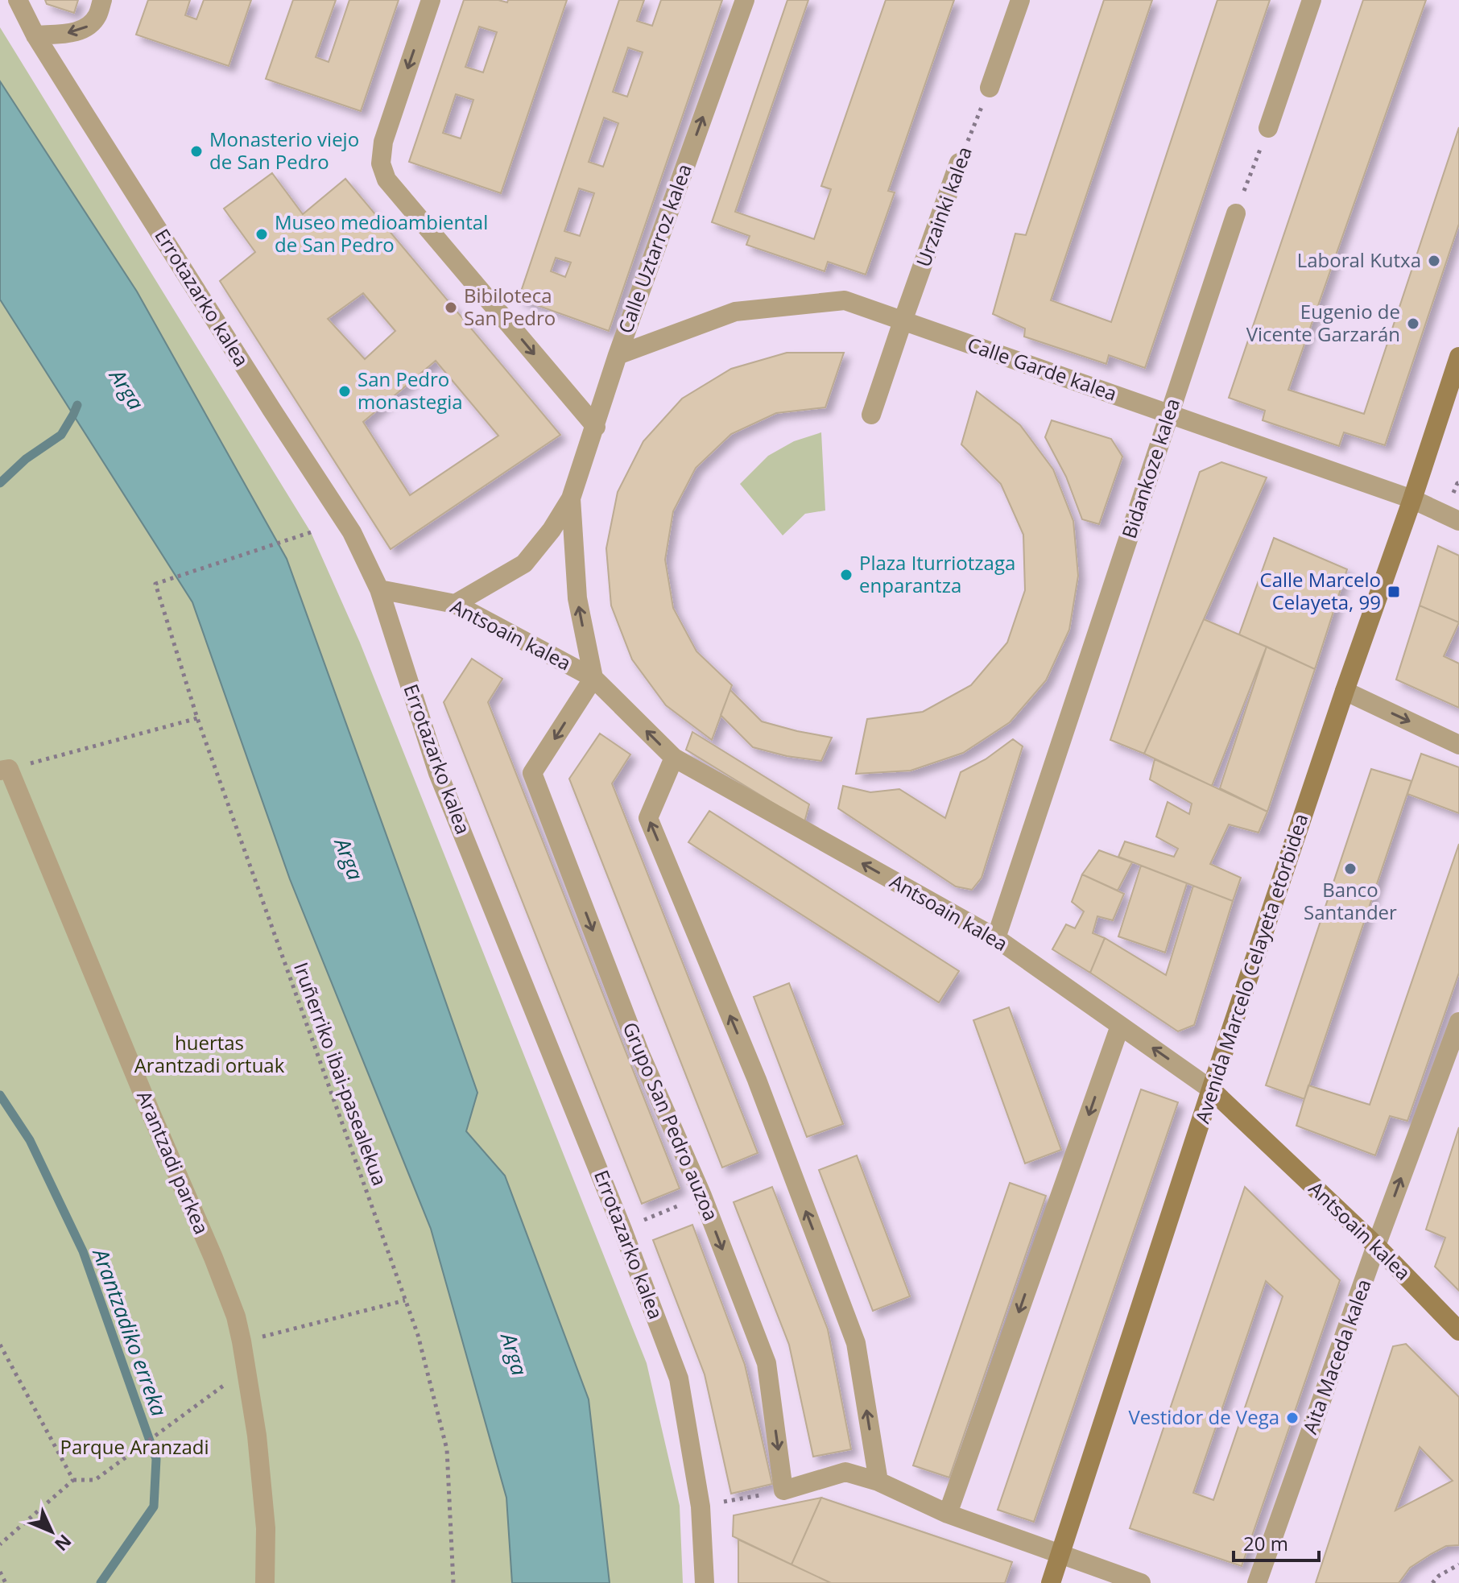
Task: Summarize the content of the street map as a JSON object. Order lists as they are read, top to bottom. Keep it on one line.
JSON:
{"streets":{"main road":["Antsoain kalea","Avenida Marcelo Celayeta etorbidea"],"street":["Urzainki kalea","Calle Uztarroz kalea","Errotazarko kalea","Calle Garde kalea","Bidankoze kalea","Grupo San Pedro auzoa","Arantzadi parkea","Aita Maceda kalea"],"path":["Iruñerriko ibai-pasealekua"]},"crossings":[["Urzainki kalea","Calle Garde kalea"],["Calle Uztarroz kalea","Calle Garde kalea"],["Calle Uztarroz kalea","Antsoain kalea"],["Calle Uztarroz kalea","Grupo San Pedro auzoa"],["Errotazarko kalea","Antsoain kalea"],["Calle Garde kalea","Bidankoze kalea"],["Calle Garde kalea","Avenida Marcelo Celayeta etorbidea"],["Bidankoze kalea","Antsoain kalea"],["Antsoain kalea","Avenida Marcelo Celayeta etorbidea"],["Antsoain kalea","Grupo San Pedro auzoa"],["Antsoain kalea","Aita Maceda kalea"]],"one_way":["Calle Uztarroz kalea","Antsoain kalea","Aita Maceda kalea"],"water":["Arga","Arantzadiko erreka"],"parks":["huertas Arantzadi ortuak","Parque Aranzadi"],"places":{"other":["Monasterio viejo de San Pedro","Museo medioambiental de San Pedro","Laboral Kutxa","Bibiloteca San Pedro","Eugenio de Vicente Garzarán","San Pedro monastegia","Plaza Iturriotzaga enparantza","Banco Santander","Vestidor de Vega"],"transit":["Calle Marcelo Celayeta, 99"]},"scale_bar":"20 m","north":"bottom right"}
